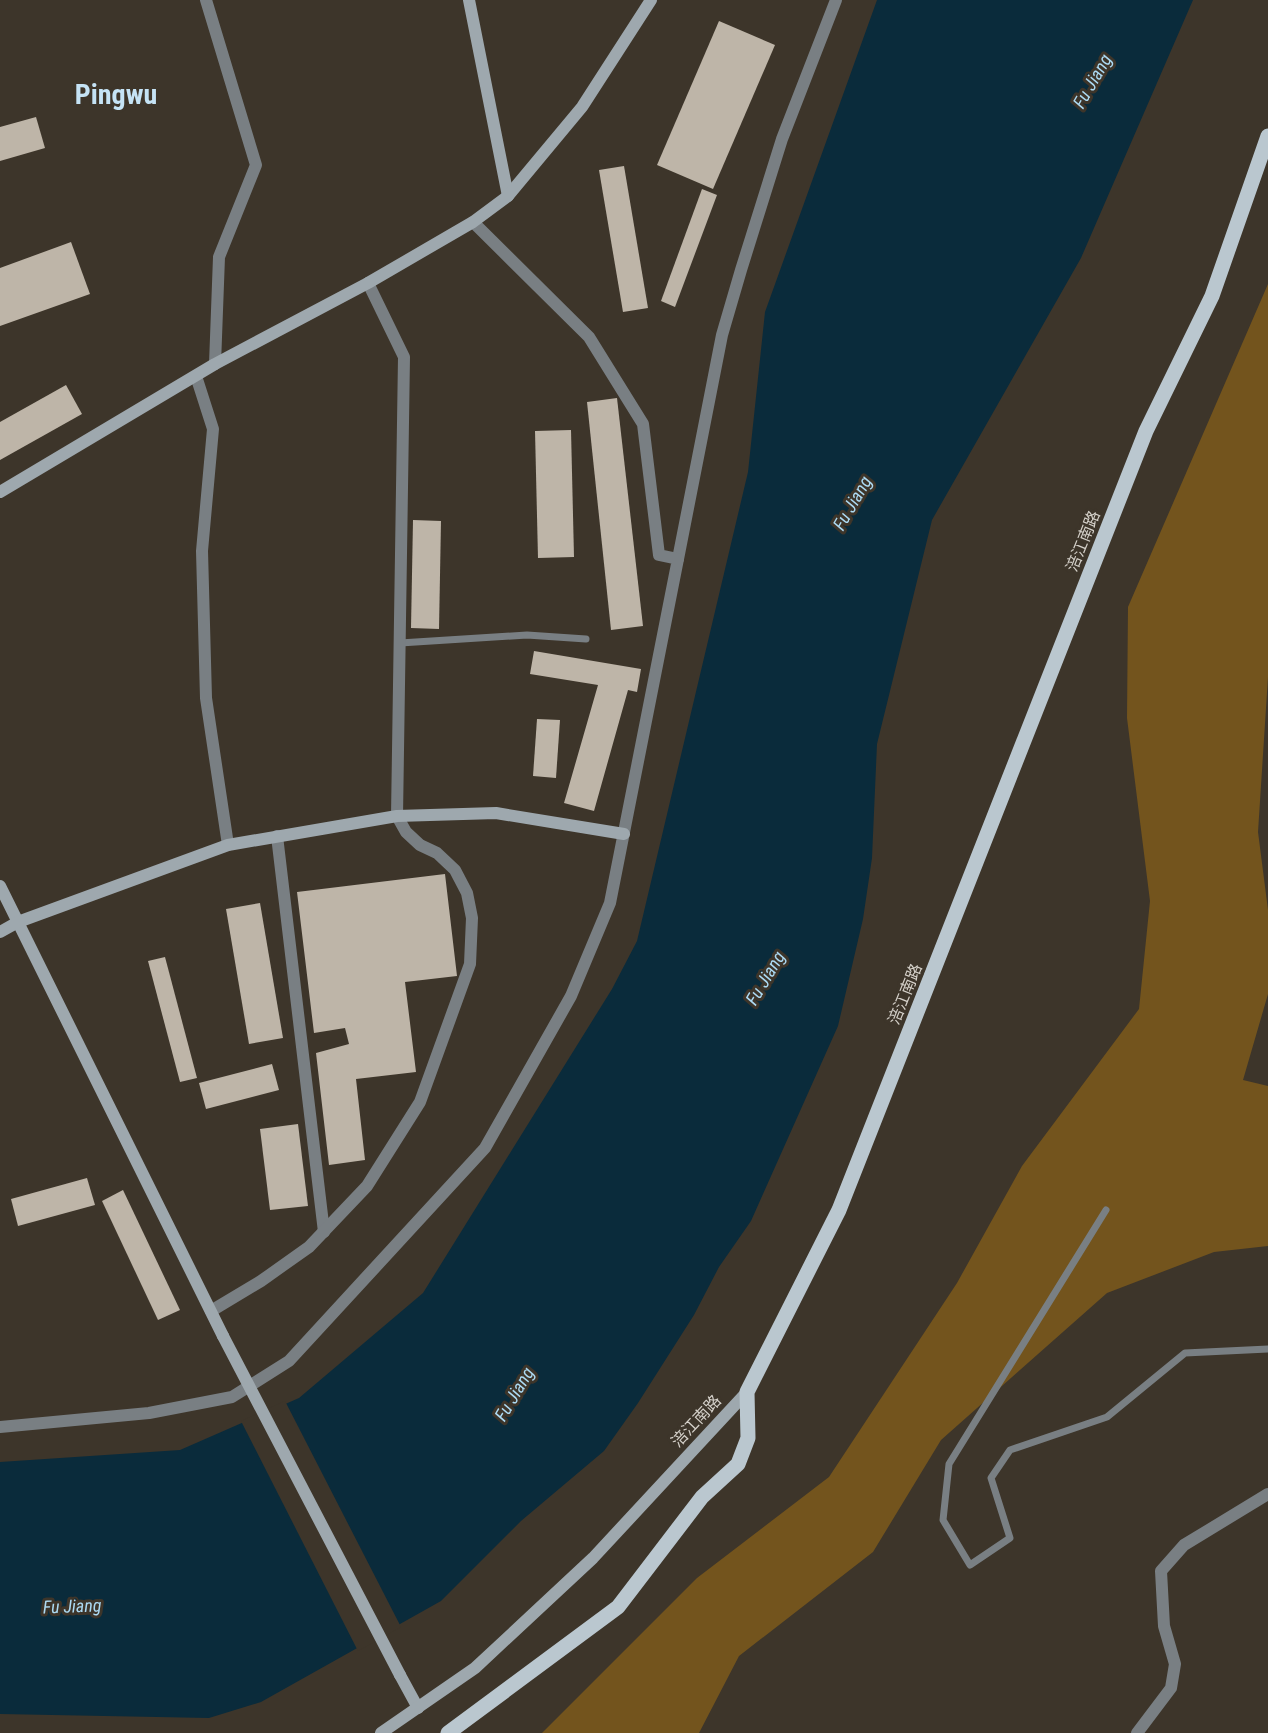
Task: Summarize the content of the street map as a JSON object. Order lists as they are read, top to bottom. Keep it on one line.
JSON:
{"streets":{"main road":["涪江南路"]},"districts":["Pingwu"],"water":["Fu Jiang"]}
